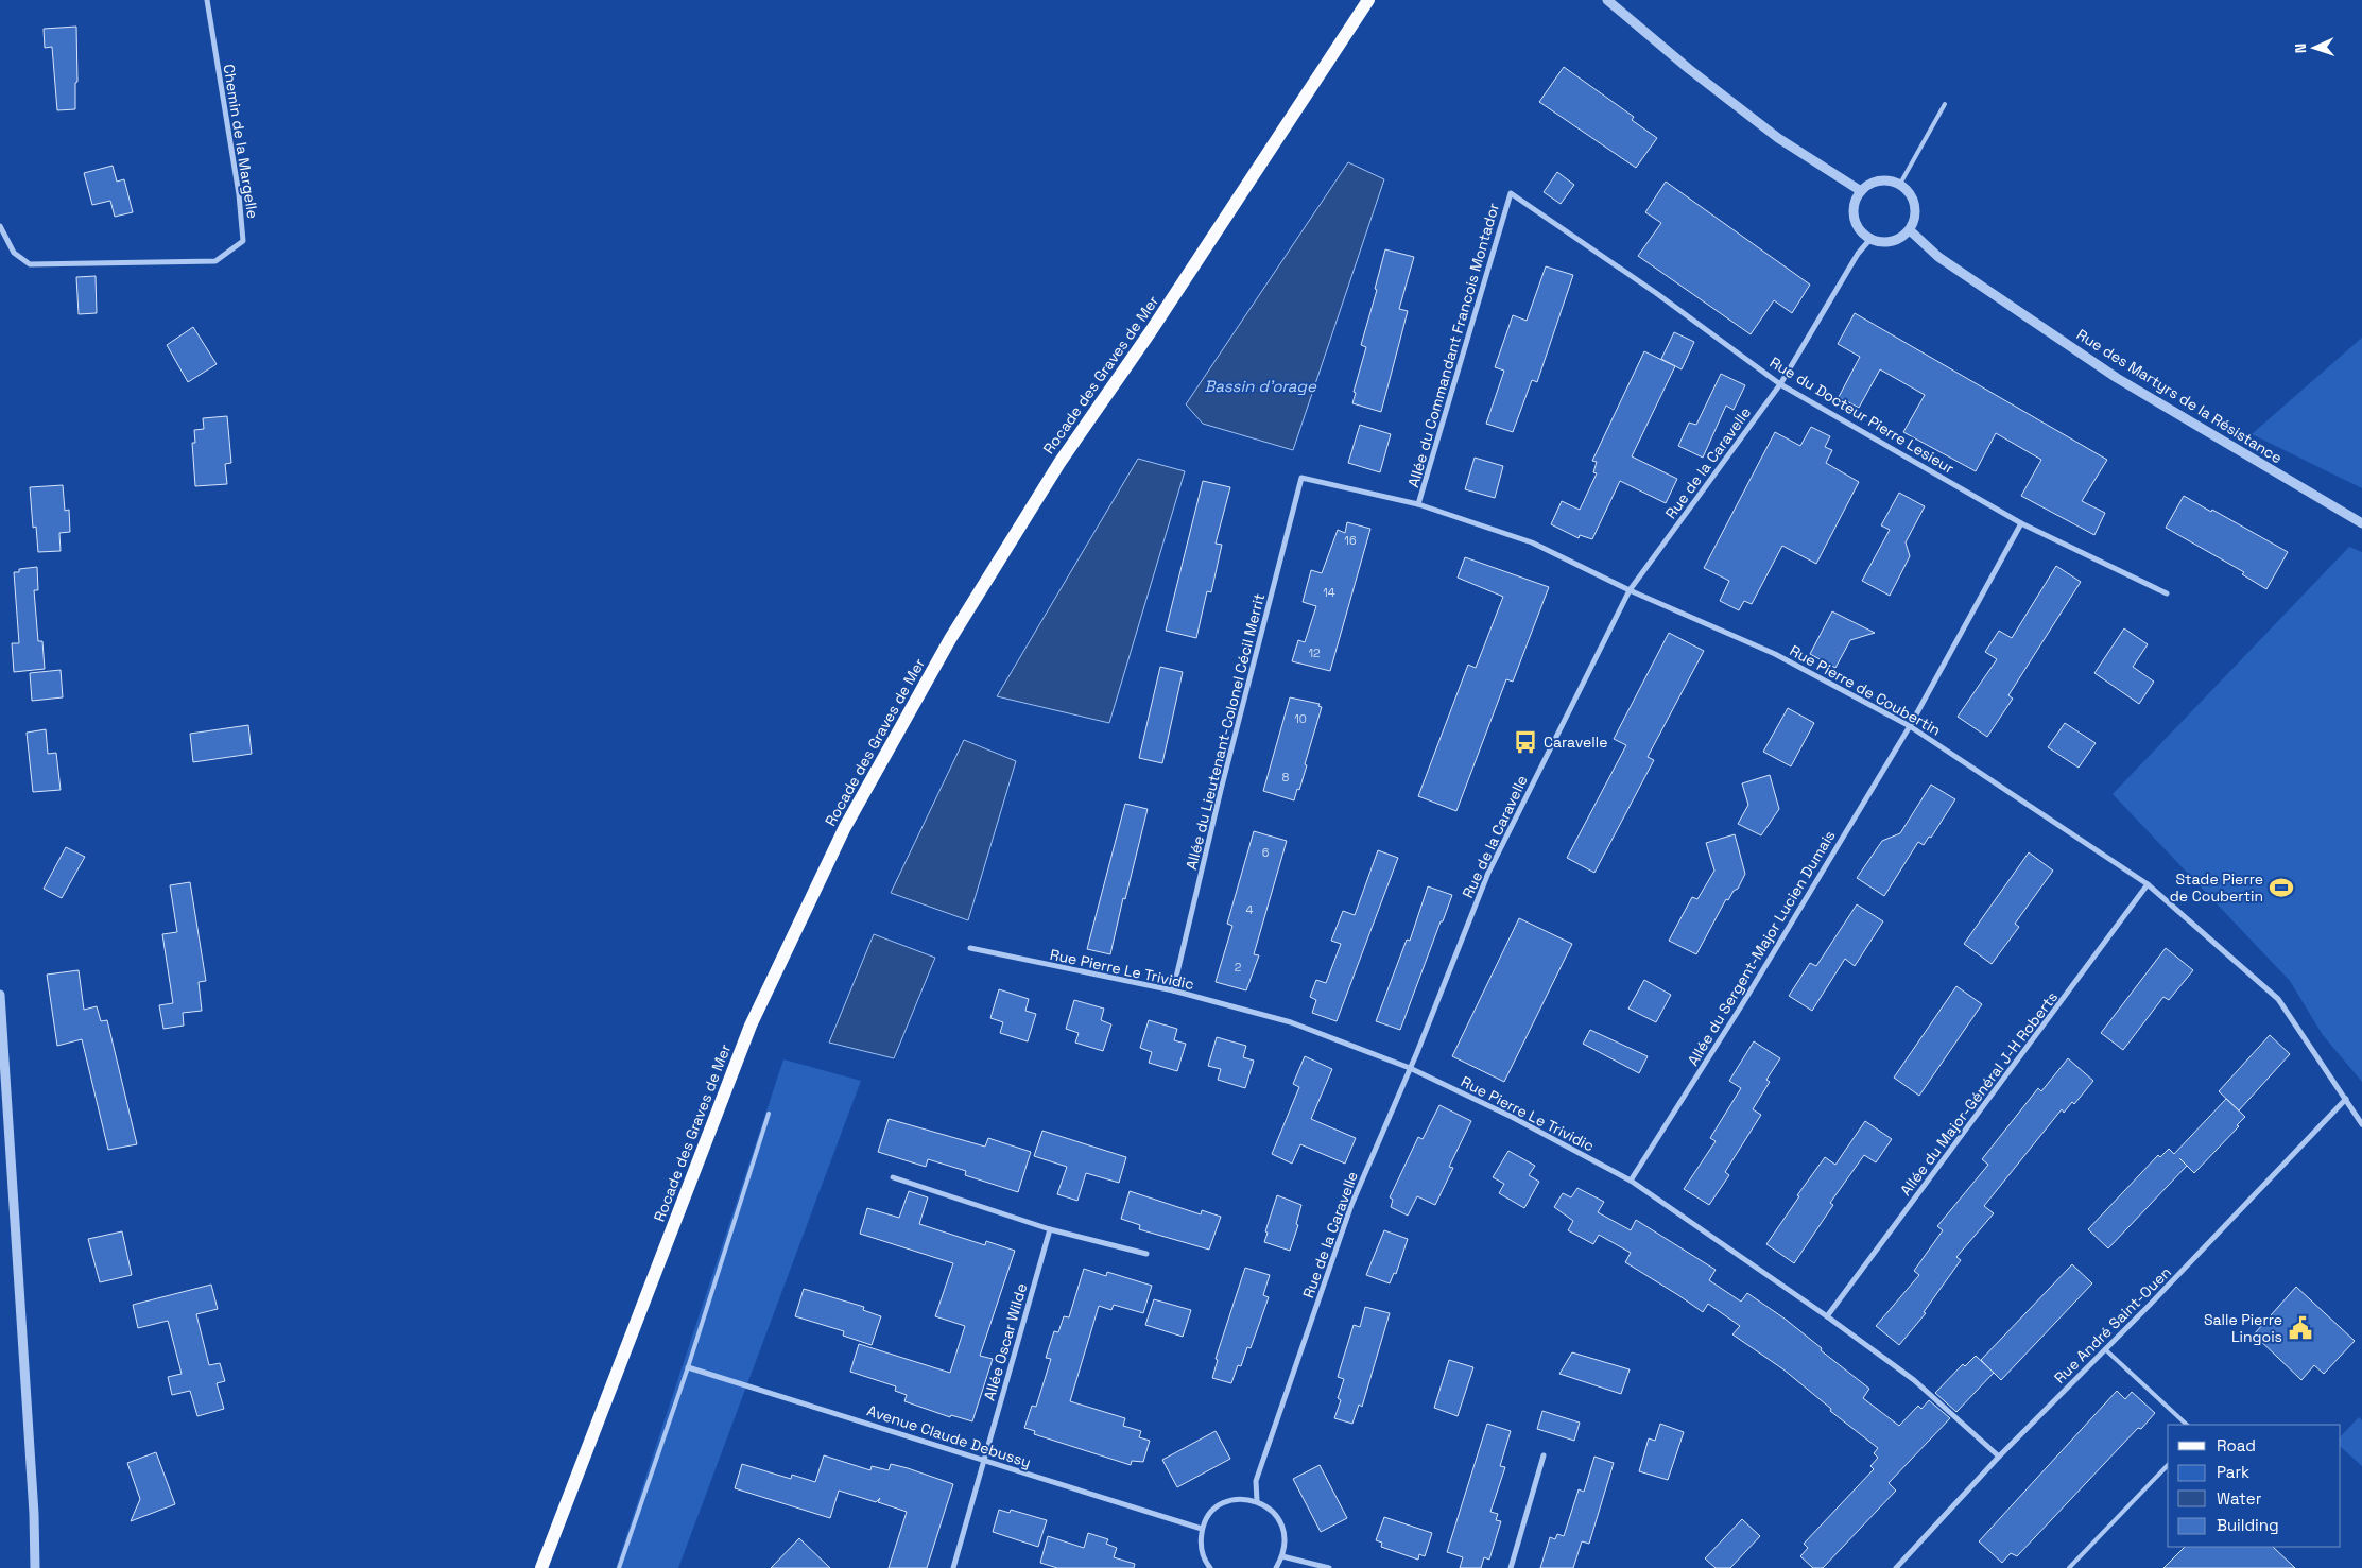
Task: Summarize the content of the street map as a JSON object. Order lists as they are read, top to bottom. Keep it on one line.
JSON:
{"streets":{"main road":["Rocade des Graves de Mer"],"street":["Chemin de la Margelle","Allée du Commandant Francois Montador","Rue des Martyrs de la Résistance","Rue du Docteur Pierre Lesieur","Rue de la Caravelle","Rue Pierre de Coubertin","Allée du Lieutenant-Colonel Cécil Merrit","Allée du Sergent-Major Lucien Dumais","Rue Pierre Le Trividic","Allée du Major-Général J-H Roberts","Rue André Saint-Ouen","Allée Oscar Wilde","Avenue Claude Debussy"]},"crossings":[["Allée du Commandant Francois Montador","Rue du Docteur Pierre Lesieur"],["Allée du Commandant Francois Montador","Rue Pierre de Coubertin"],["Rue des Martyrs de la Résistance","Rue de la Caravelle"],["Rue du Docteur Pierre Lesieur","Rue de la Caravelle"],["Rue du Docteur Pierre Lesieur","Allée du Sergent-Major Lucien Dumais"],["Rue de la Caravelle","Rue Pierre de Coubertin"],["Rue de la Caravelle","Rue Pierre Le Trividic"],["Rue Pierre de Coubertin","Allée du Lieutenant-Colonel Cécil Merrit"],["Rue Pierre de Coubertin","Allée du Sergent-Major Lucien Dumais"],["Rue Pierre de Coubertin","Allée du Major-Général J-H Roberts"],["Rue Pierre de Coubertin","Rue André Saint-Ouen"],["Allée du Lieutenant-Colonel Cécil Merrit","Rue Pierre Le Trividic"],["Allée du Sergent-Major Lucien Dumais","Rue Pierre Le Trividic"],["Rue Pierre Le Trividic","Allée du Major-Général J-H Roberts"],["Rue Pierre Le Trividic","Rue André Saint-Ouen"],["Allée Oscar Wilde","Avenue Claude Debussy"]],"water":["Bassin d'orage"],"places":{"bus stop":["Caravelle"],"sports":["Stade Pierre de Coubertin"],"public building":["Salle Pierre Lingois"]},"house_numbers":["16","14","12","10","8","6","4","2"],"legend":["Road","Park","Water","Building"],"north":"left"}
